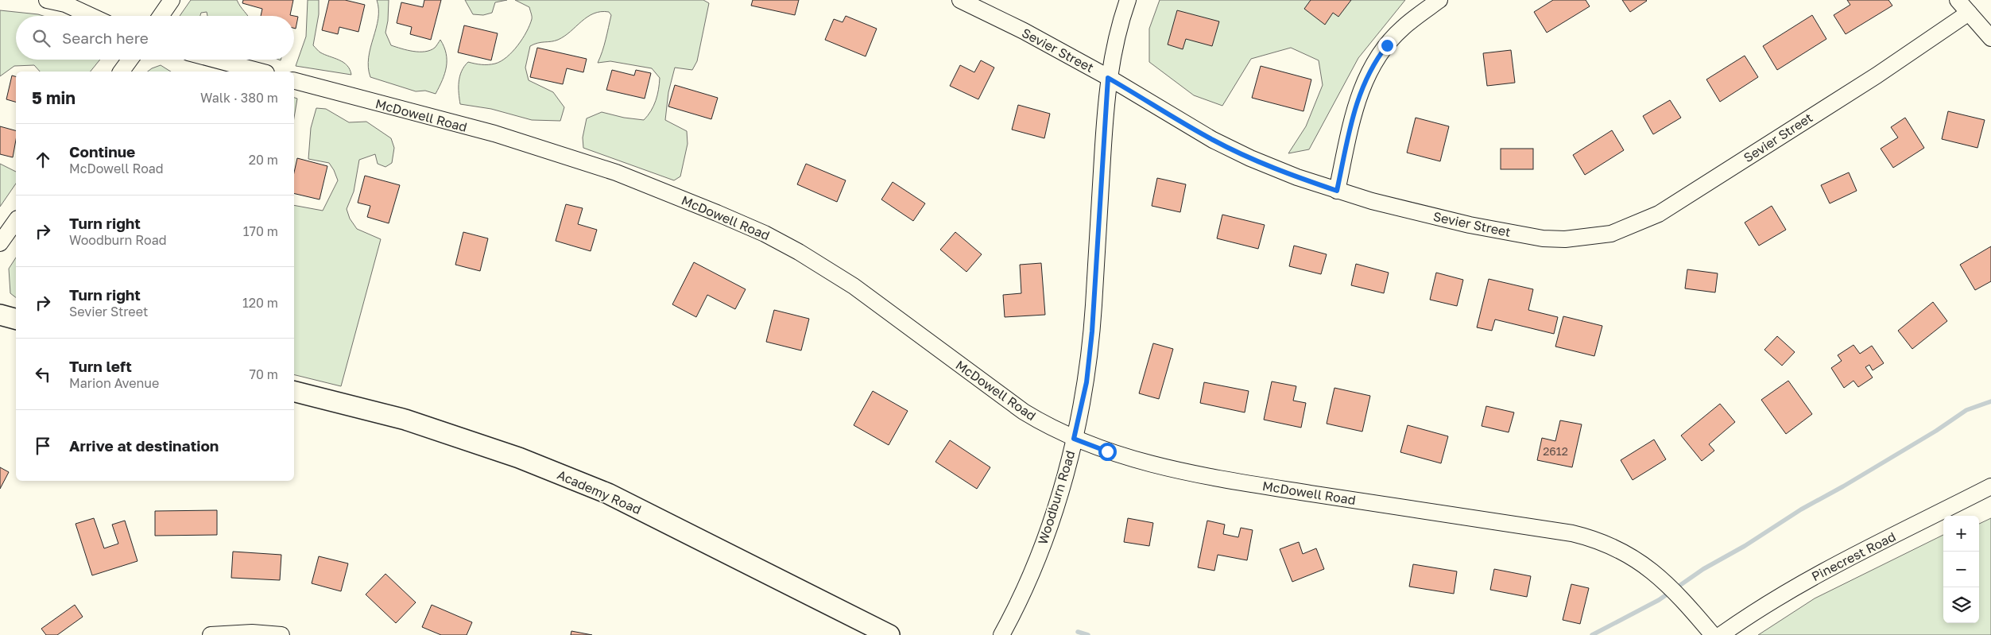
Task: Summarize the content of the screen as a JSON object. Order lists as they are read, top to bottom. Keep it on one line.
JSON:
{"streets":{"main road":["Academy Road"],"street":["Sevier Street","McDowell Road","Woodburn Road","Pinecrest Road"]},"crossings":[["Sevier Street","Woodburn Road"],["McDowell Road","Woodburn Road"]],"house_numbers":["2612"],"page":{"search":"Search here","heading":["5 min","Walk · 380 m"],"list":[["Continue","McDowell Road","20 m"],["Turn right","Woodburn Road","170 m"],["Turn right","Sevier Street","120 m"],["Turn left","Marion Avenue","70 m"],"Arrive at destination"],"map_buttons":["+","−"]}}
